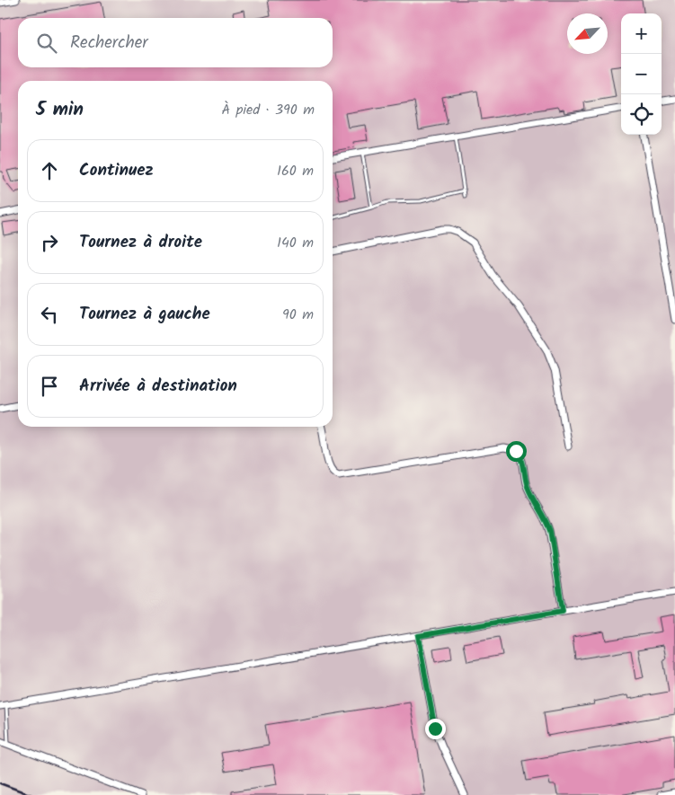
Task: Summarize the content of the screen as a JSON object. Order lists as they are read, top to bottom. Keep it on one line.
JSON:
{"north":"bottom left","page":{"map_buttons":["+","−"],"search":"Rechercher","heading":["5 min","À pied · 390 m"],"list":[["Continuez","160 m"],["Tournez à droite","140 m"],["Tournez à gauche","90 m"],"Arrivée à destination"]}}
